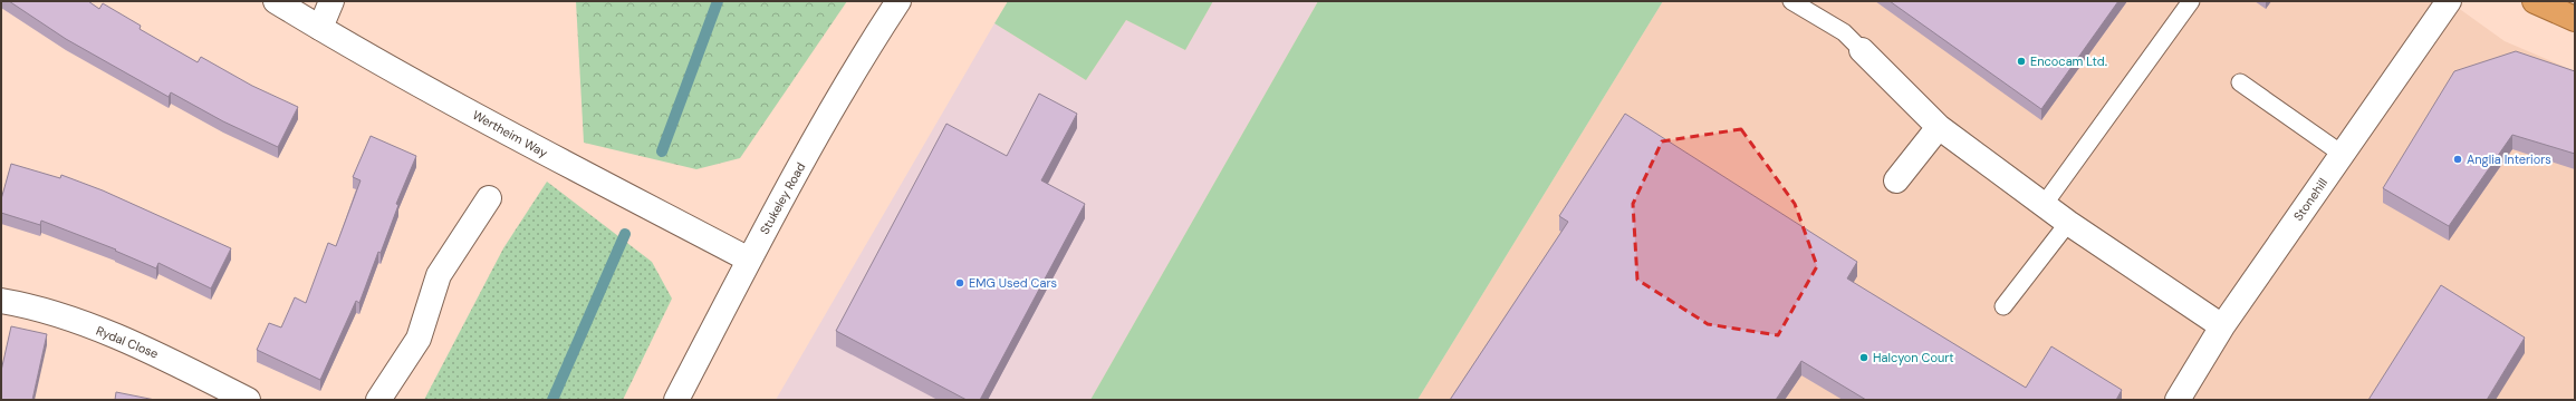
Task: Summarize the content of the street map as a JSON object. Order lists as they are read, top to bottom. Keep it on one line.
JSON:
{"streets":{"street":["Wertheim Way","Stukeley Road","Stonehill","Rydal Close"]},"crossings":[["Wertheim Way","Stukeley Road"]],"places":["Encocam Ltd.","Anglia Interiors","EMG Used Cars","Halcyon Court"]}
